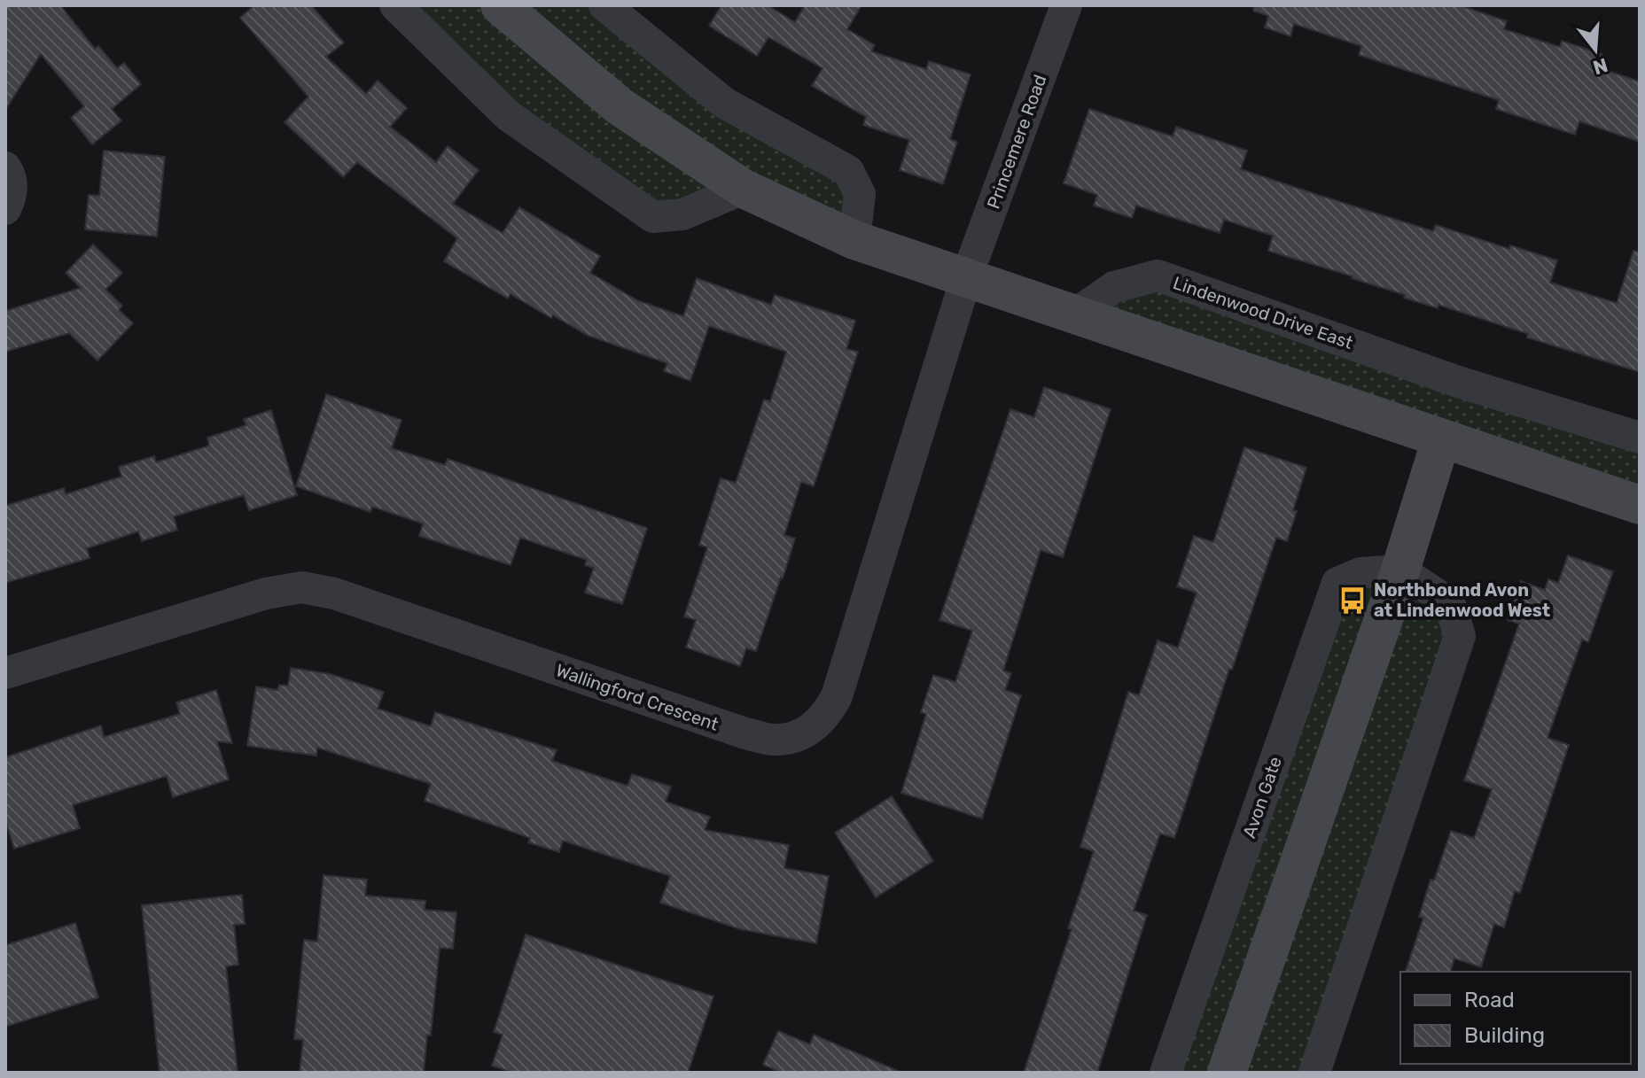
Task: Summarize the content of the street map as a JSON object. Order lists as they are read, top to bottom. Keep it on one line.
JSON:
{"streets":{"street":["Princemere Road","Lindenwood Drive East","Wallingford Crescent","Avon Gate"]},"crossings":[["Princemere Road","Wallingford Crescent"]],"places":{"bus stop":["Northbound Avon at Lindenwood West"]},"legend":["Road","Building"],"north":"bottom"}
